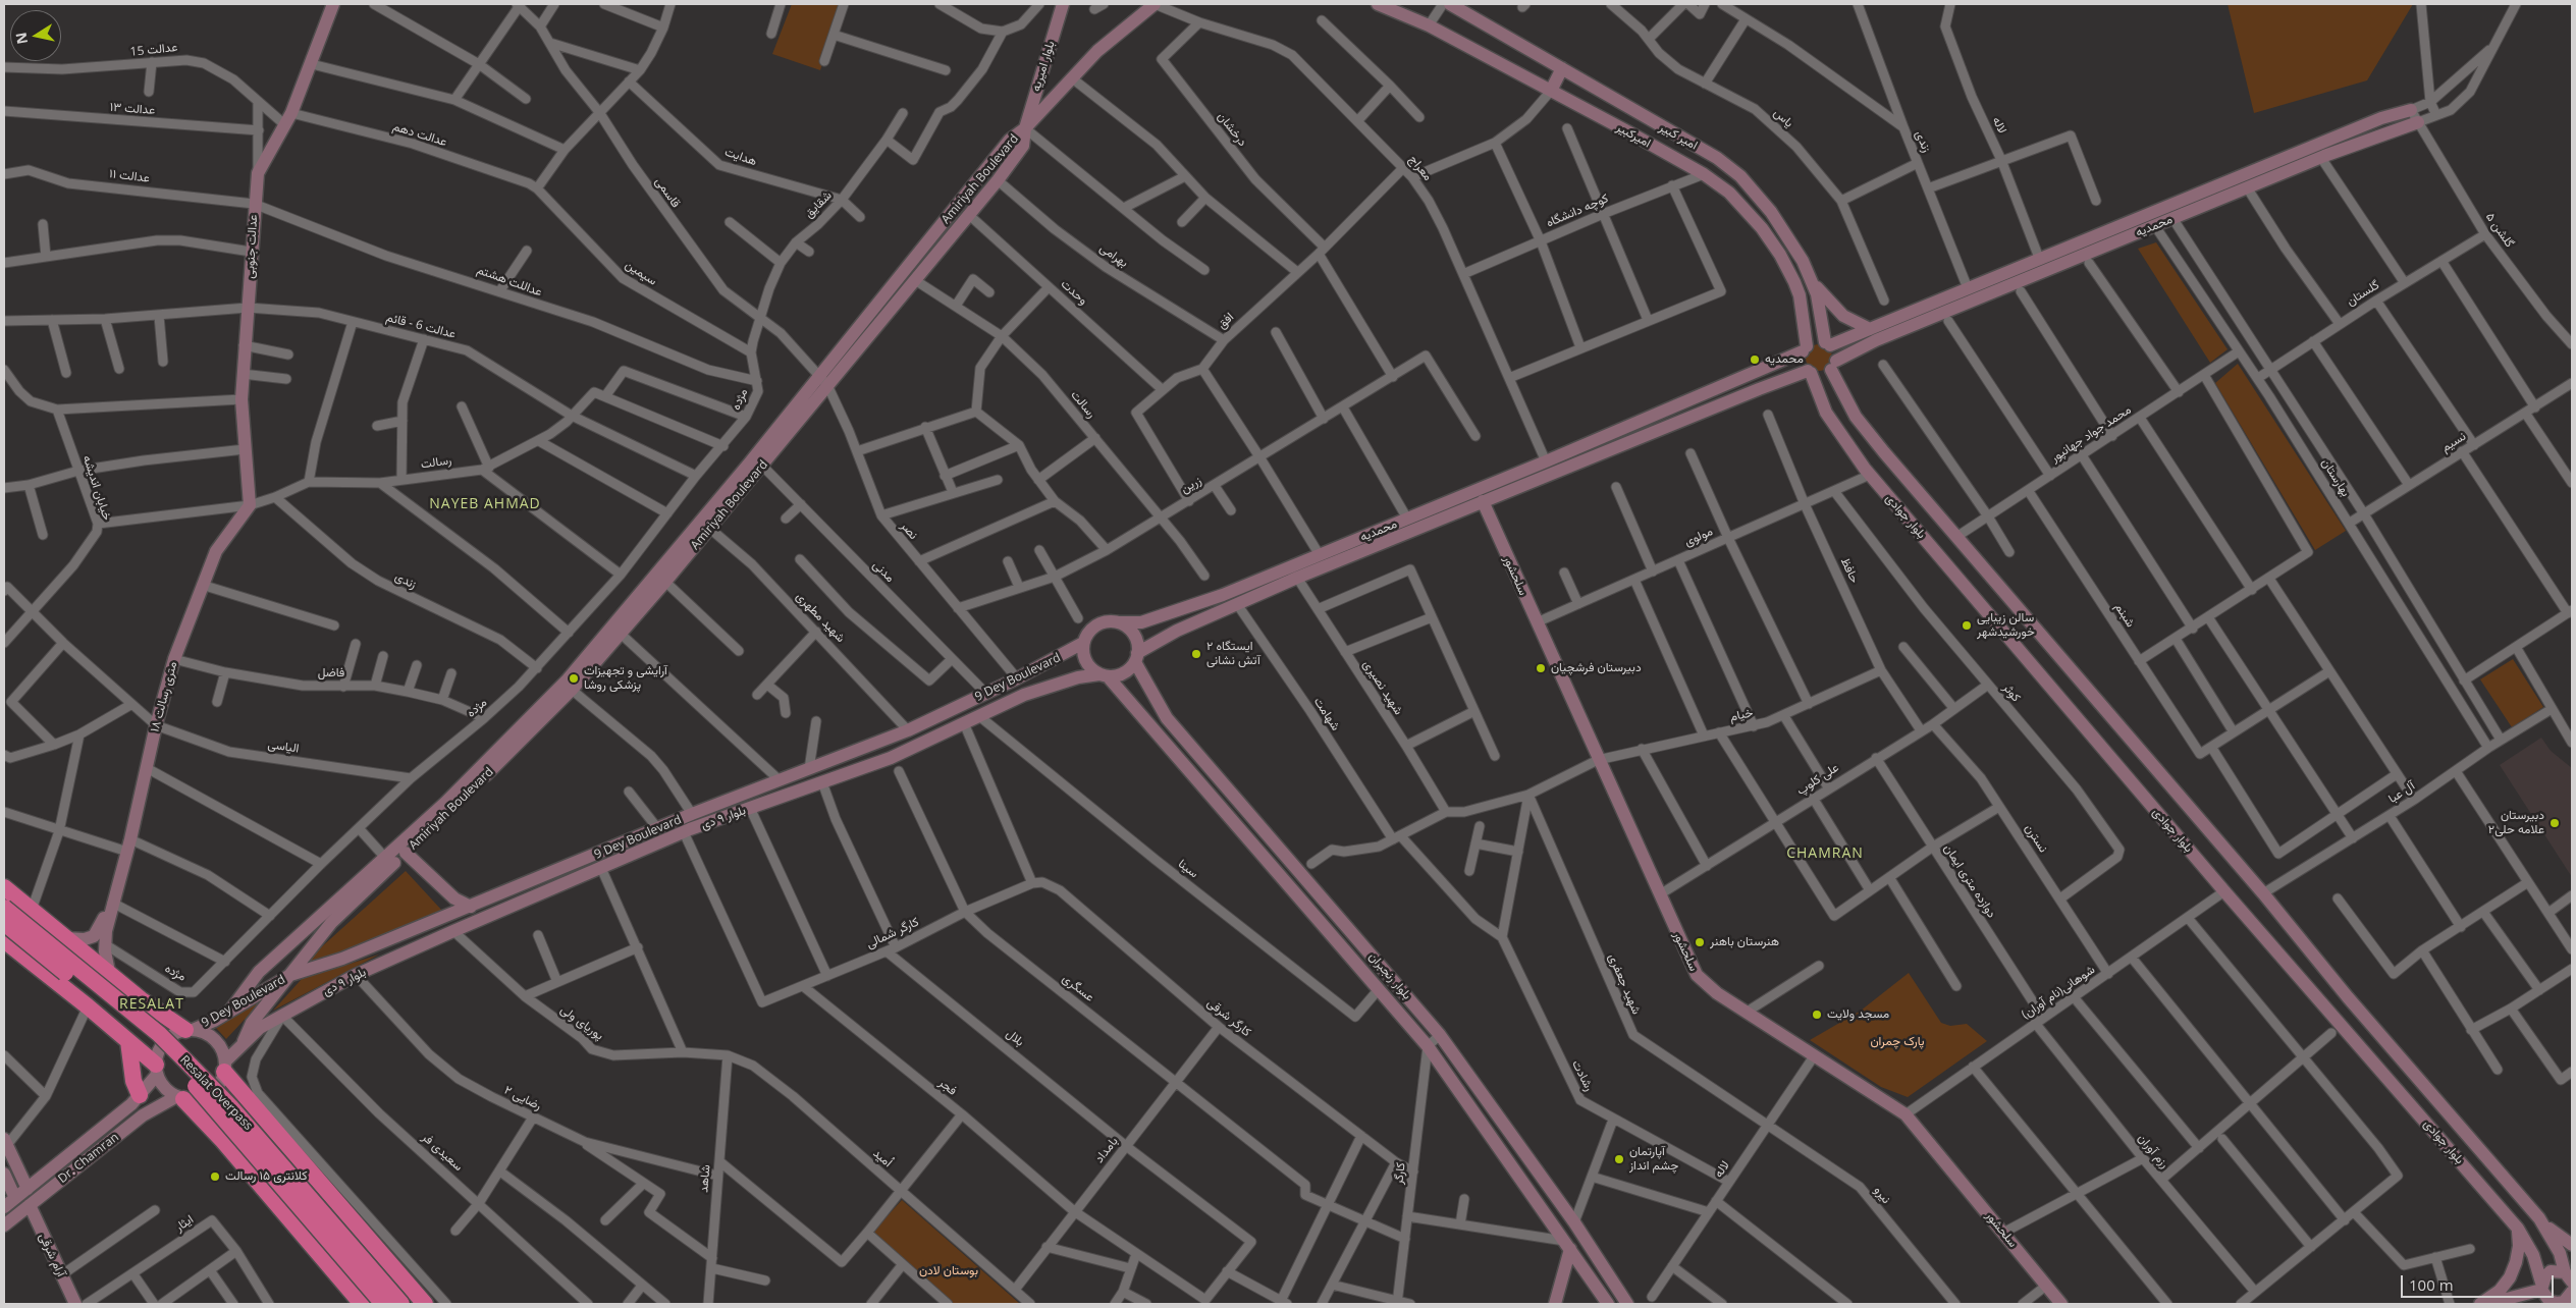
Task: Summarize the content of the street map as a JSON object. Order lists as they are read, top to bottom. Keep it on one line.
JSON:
{"streets":{"highway":["Resalat Overpass"],"street":["عدالت 15","بلوار امیریه","عدالت ۱۳","یاس","لاله","درخشان","عدالت دهم","امیرکبیر","امیر کبیر","زندی","هدایت","معراج","عدالت ۱۱","Amiriyah Boulevard","قاسمی","شقایق","کوچه دانشگاه","محمدیه","گلشن ۵","عدالت جنوبی","بهرامی","سیمین","عداللت هشتم","وحدت","گلستان","افق","عدالت 6 - قائم","مژده","رسالت","محمد جواد جهانپور","نسیم","بهارستان","زرین","خیابان اندیشه","بلوار جوادی","نصر","مولوی","حافظ","مدنی","سلحشور","شبنم","شهید مطهری","فاضل","9 Dey Boulevard","شهید نصیری","کوثر","۱۸ متری رسالت","شهامت","خیام","الیاسی","علی کلوپ","آل عبا","بلوار ۹ دی","نسترن","سینا","دوازده متری ایمان","کارگر شمالی","بلوار رنجبران","شهید جعفری","عسگری","شوهانی(نام آوران)","کارگر شرقی","پوریای ولی","بلال","رشادت","فجر","رضایی ۲","بامداد","رزم آوران","سعیدی فر","Dr. Chamran","اُمید","کارگر","شاهد","نیرو","ایثار","آرام شرقی"]},"crossings":[["عدالت 15","عدالت دهم"],["عدالت 15","عدالت جنوبی"],["بلوار امیریه","Amiriyah Boulevard"],["لاله","محمدیه"],["لاله","سلحشور"],["لاله","شهید جعفری"],["لاله","رشادت"],["لاله","نیرو"],["درخشان","معراج"],["درخشان","افق"],["درخشان","زرین"],["عدالت دهم","عدالت جنوبی"],["عدالت دهم","سیمین"],["امیرکبیر","امیر کبیر"],["امیرکبیر","کوچه دانشگاه"],["امیرکبیر","محمدیه"],["امیرکبیر","بلوار جوادی"],["امیر کبیر","محمدیه"],["امیر کبیر","بلوار جوادی"],["زندی","محمدیه"],["زندی","مژده"],["زندی","رسالت"],["هدایت","شقایق"],["معراج","کوچه دانشگاه"],["معراج","محمدیه"],["معراج","افق"],["عدالت ۱۱","عدالت جنوبی"],["عدالت ۱۱","عداللت هشتم"],["Amiriyah Boulevard","قاسمی"],["Amiriyah Boulevard","بهرامی"],["Amiriyah Boulevard","وحدت"],["Amiriyah Boulevard","رسالت"],["Amiriyah Boulevard","نصر"],["Amiriyah Boulevard","مدنی"],["Amiriyah Boulevard","شهید مطهری"],["Amiriyah Boulevard","9 Dey Boulevard"],["Amiriyah Boulevard","بلوار ۹ دی"],["قاسمی","شقایق"],["قاسمی","مژده"],["قاسمی","نصر"],["شقایق","مژده"],["محمدیه","گلشن ۵"],["محمدیه","بهارستان"],["محمدیه","بلوار جوادی"],["محمدیه","سلحشور"],["محمدیه","9 Dey Boulevard"],["محمدیه","شهید نصیری"],["محمدیه","شهامت"],["محمدیه","بلوار ۹ دی"],["محمدیه","بلوار رنجبران"],["گلشن ۵","گلستان"],["عدالت جنوبی","عداللت هشتم"],["عدالت جنوبی","عدالت 6 - قائم"],["عدالت جنوبی","رسالت"],["عدالت جنوبی","۱۸ متری رسالت"],["بهرامی","افق"],["سیمین","مژده"],["عداللت هشتم","مژده"],["گلستان","بهارستان"],["عدالت 6 - قائم","مژده"],["عدالت 6 - قائم","رسالت"],["مژده","فاضل"],["مژده","الیاسی"],["رسالت","زرین"],["رسالت","خیابان اندیشه"],["رسالت","۱۸ متری رسالت"],["محمد جواد جهانپور","بهارستان"],["محمد جواد جهانپور","بلوار جوادی"],["محمد جواد جهانپور","شبنم"],["نسیم","بهارستان"],["بهارستان","آل عبا"],["زرین","نصر"],["خیابان اندیشه","الیاسی"],["بلوار جوادی","مولوی"],["بلوار جوادی","آل عبا"],["بلوار جوادی","شوهانی(نام آوران)"],["نصر","9 Dey Boulevard"],["مولوی","حافظ"],["مولوی","سلحشور"],["مولوی","کوثر"],["حافظ","خیام"],["حافظ","علی کلوپ"],["مدنی","9 Dey Boulevard"],["سلحشور","خیام"],["سلحشور","علی کلوپ"],["سلحشور","شوهانی(نام آوران)"],["شهید مطهری","9 Dey Boulevard"],["فاضل","۱۸ متری رسالت"],["9 Dey Boulevard","بلوار ۹ دی"],["9 Dey Boulevard","بلوار رنجبران"],["9 Dey Boulevard","Dr. Chamran"],["شهید نصیری","خیام"],["کوثر","علی کلوپ"],["کوثر","نسترن"],["۱۸ متری رسالت","الیاسی"],["شهامت","رشادت"],["خیام","شهید جعفری"],["علی کلوپ","نسترن"],["علی کلوپ","دوازده متری ایمان"],["بلوار ۹ دی","سینا"],["بلوار ۹ دی","کارگر شمالی"],["بلوار ۹ دی","بلوار رنجبران"],["بلوار ۹ دی","پوریای ولی"],["بلوار ۹ دی","رضایی ۲"],["بلوار ۹ دی","سعیدی فر"],["بلوار ۹ دی","Dr. Chamran"],["نسترن","شوهانی(نام آوران)"],["سینا","بلوار رنجبران"],["دوازده متری ایمان","شوهانی(نام آوران)"],["دوازده متری ایمان","رزم آوران"],["کارگر شمالی","عسگری"],["کارگر شمالی","کارگر شرقی"],["کارگر شمالی","بلال"],["کارگر شمالی","فجر"],["بلوار رنجبران","کارگر"],["شهید جعفری","نیرو"],["عسگری","بامداد"],["شوهانی(نام آوران)","رزم آوران"],["کارگر شرقی","بامداد"],["کارگر شرقی","کارگر"],["پوریای ولی","اُمید"],["پوریای ولی","شاهد"],["بلال","فجر"],["بلال","بامداد"],["فجر","بامداد"],["رضایی ۲","شاهد"],["بامداد","اُمید"],["Dr. Chamran","آرام شرقی"],["اُمید","شاهد"]],"districts":["NAYEB AHMAD","CHAMRAN","RESALAT"],"parks":["پارک چمران","بوستان لادن"],"places":["محمدیه","سالن زیبایی خورشیدشهر","ایستگاه ۲ آتش نشانی","دبیرستان فرشچیان","آرایشی و تجهیزات پزشکی روشا","دبیرستان علامه حلی۲","هنرستان باهنر","مسجد ولایت","آپارتمان چشم انداز","کلانتری ۱۵ رسالت"],"scale_bar":"100 m","north":"left"}
